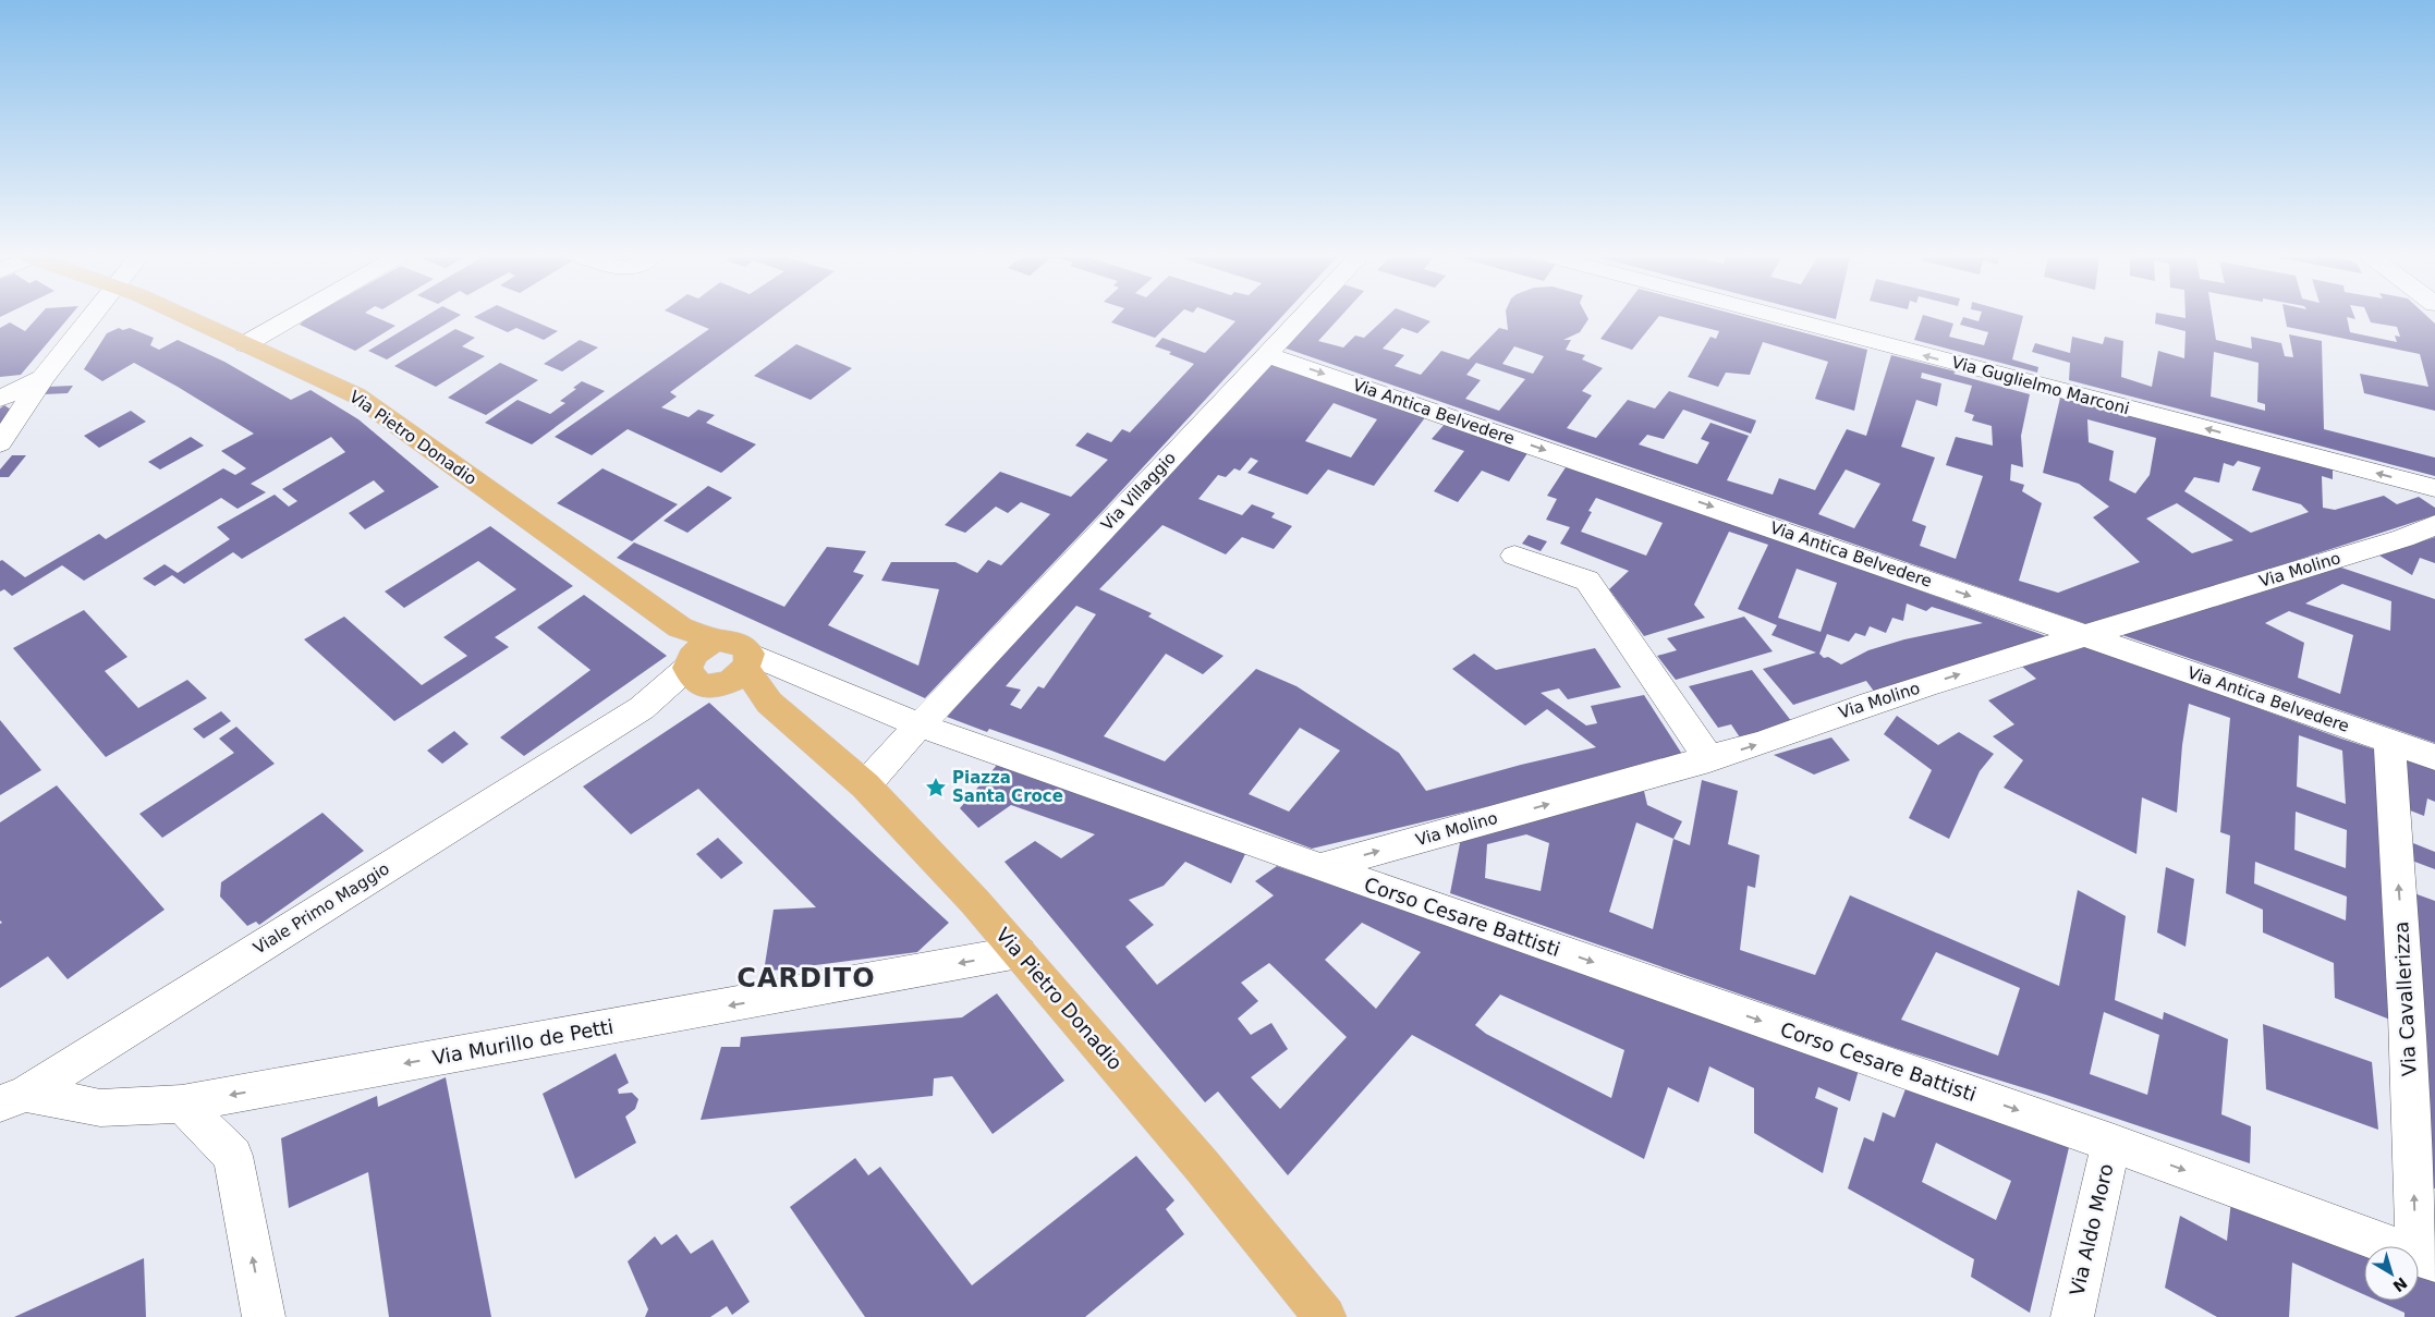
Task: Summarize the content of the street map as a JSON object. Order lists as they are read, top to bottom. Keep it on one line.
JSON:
{"streets":{"main road":["Via Pietro Donadio"],"street":["Via Guglielmo Marconi","Via Antica Belvedere","Via Villaggio","Via Molino","Viale Primo Maggio","Corso Cesare Battisti","Via Cavallerizza","Via Murillo de Petti","Via Aldo Moro"]},"crossings":[["Via Antica Belvedere","Via Villaggio"],["Via Antica Belvedere","Via Molino"],["Via Antica Belvedere","Via Cavallerizza"],["Via Pietro Donadio","Via Villaggio"],["Via Pietro Donadio","Viale Primo Maggio"],["Via Pietro Donadio","Corso Cesare Battisti"],["Via Pietro Donadio","Via Murillo de Petti"],["Via Villaggio","Corso Cesare Battisti"],["Via Molino","Corso Cesare Battisti"],["Viale Primo Maggio","Corso Cesare Battisti"],["Viale Primo Maggio","Via Murillo de Petti"],["Corso Cesare Battisti","Via Cavallerizza"],["Corso Cesare Battisti","Via Aldo Moro"]],"one_way":["Via Guglielmo Marconi","Via Antica Belvedere","Via Molino","Corso Cesare Battisti","Via Cavallerizza","Via Murillo de Petti"],"districts":["CARDITO"],"places":{"place":["Piazza Santa Croce"]},"north":"bottom right"}
